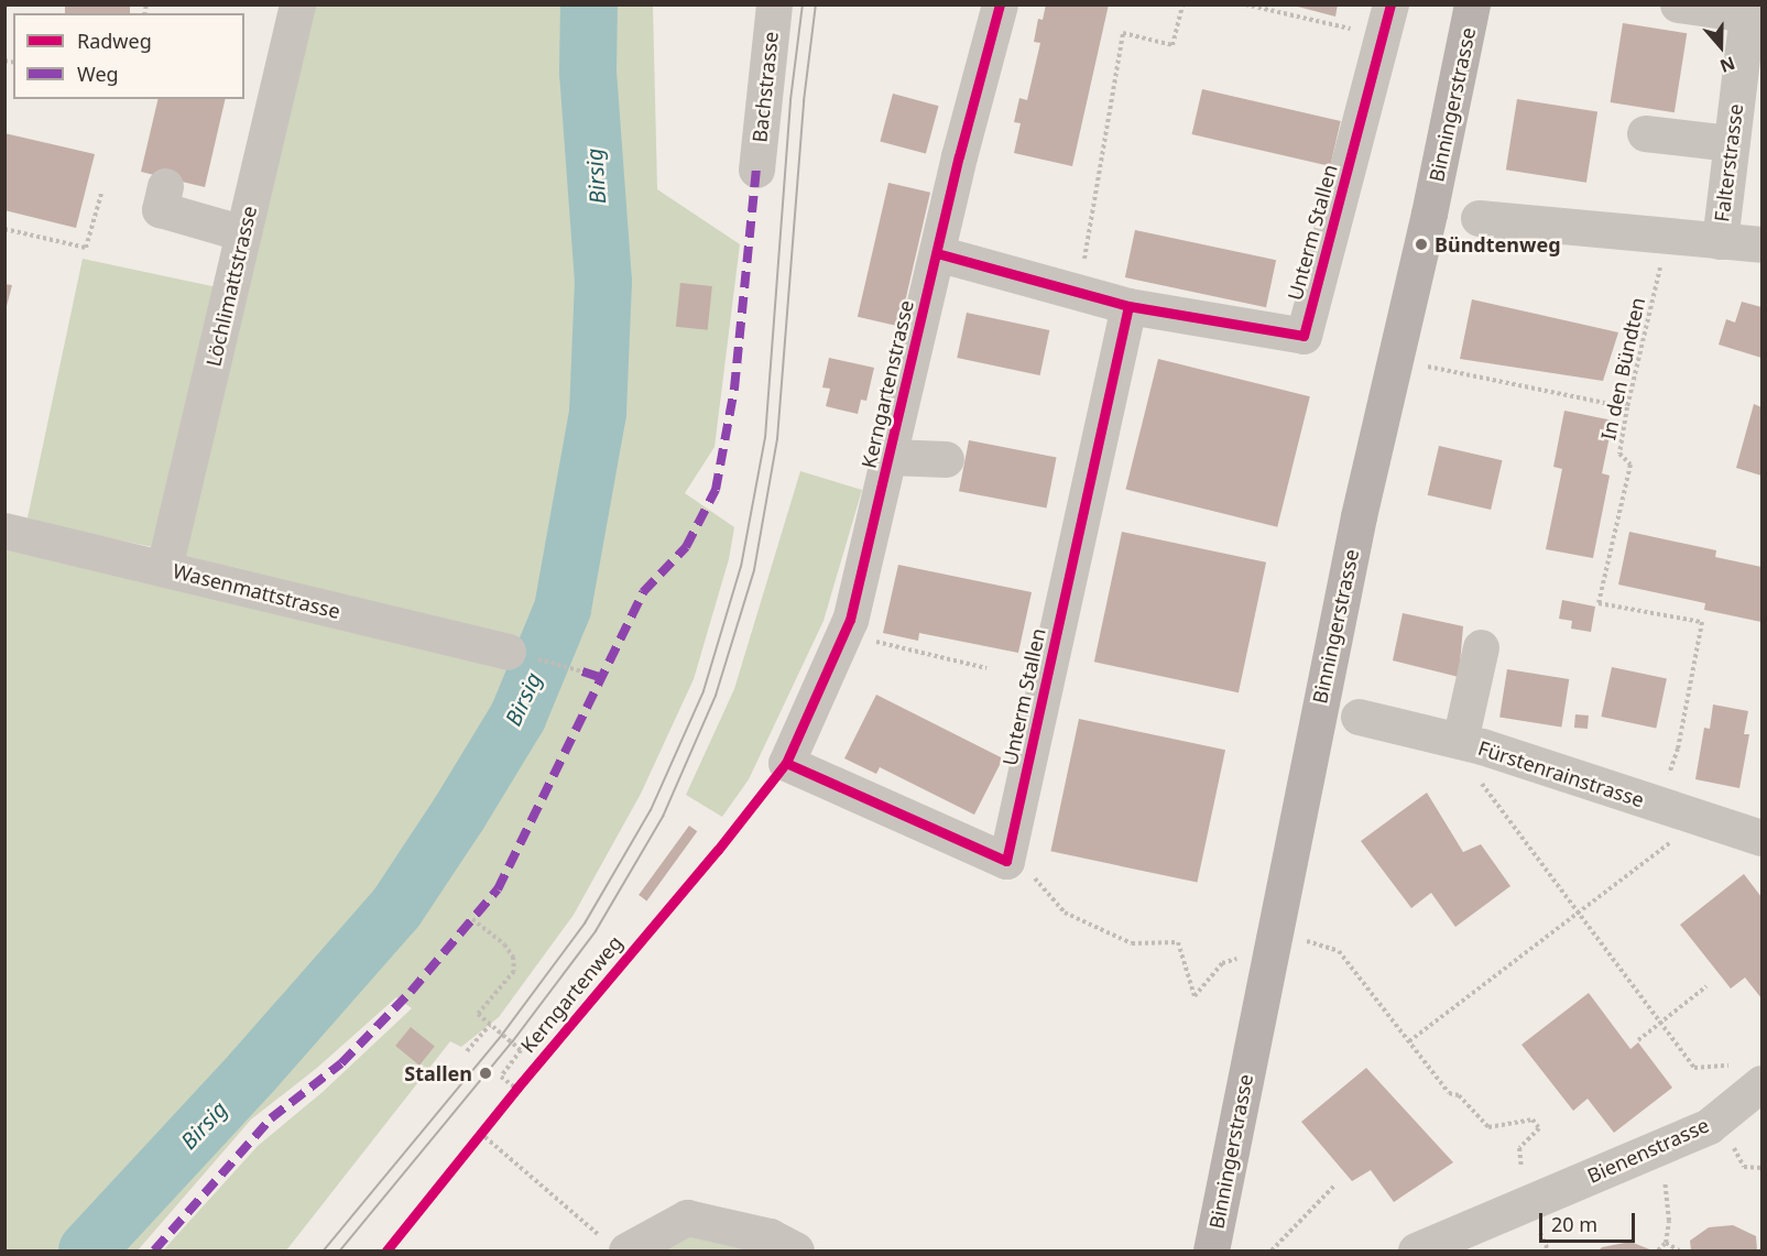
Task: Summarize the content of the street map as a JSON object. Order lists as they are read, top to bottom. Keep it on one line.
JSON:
{"streets":{"main road":["Binningerstrasse"],"street":["Bachstrasse","Falterstrasse","Unterm Stallen","Löchlimattstrasse","Kerngartenstrasse","Wasenmattstrasse","Fürstenrainstrasse","Bienenstrasse"],"path":["In den Bündten"],"cycle path":["Kerngartenweg"]},"crossings":[["Unterm Stallen","Kerngartenstrasse"],["Löchlimattstrasse","Wasenmattstrasse"],["In den Bündten","Fürstenrainstrasse"]],"water":["Birsig"],"places":["Bündtenweg","Stallen"],"legend":["Radweg","Weg"],"scale_bar":"20 m","north":"bottom"}
